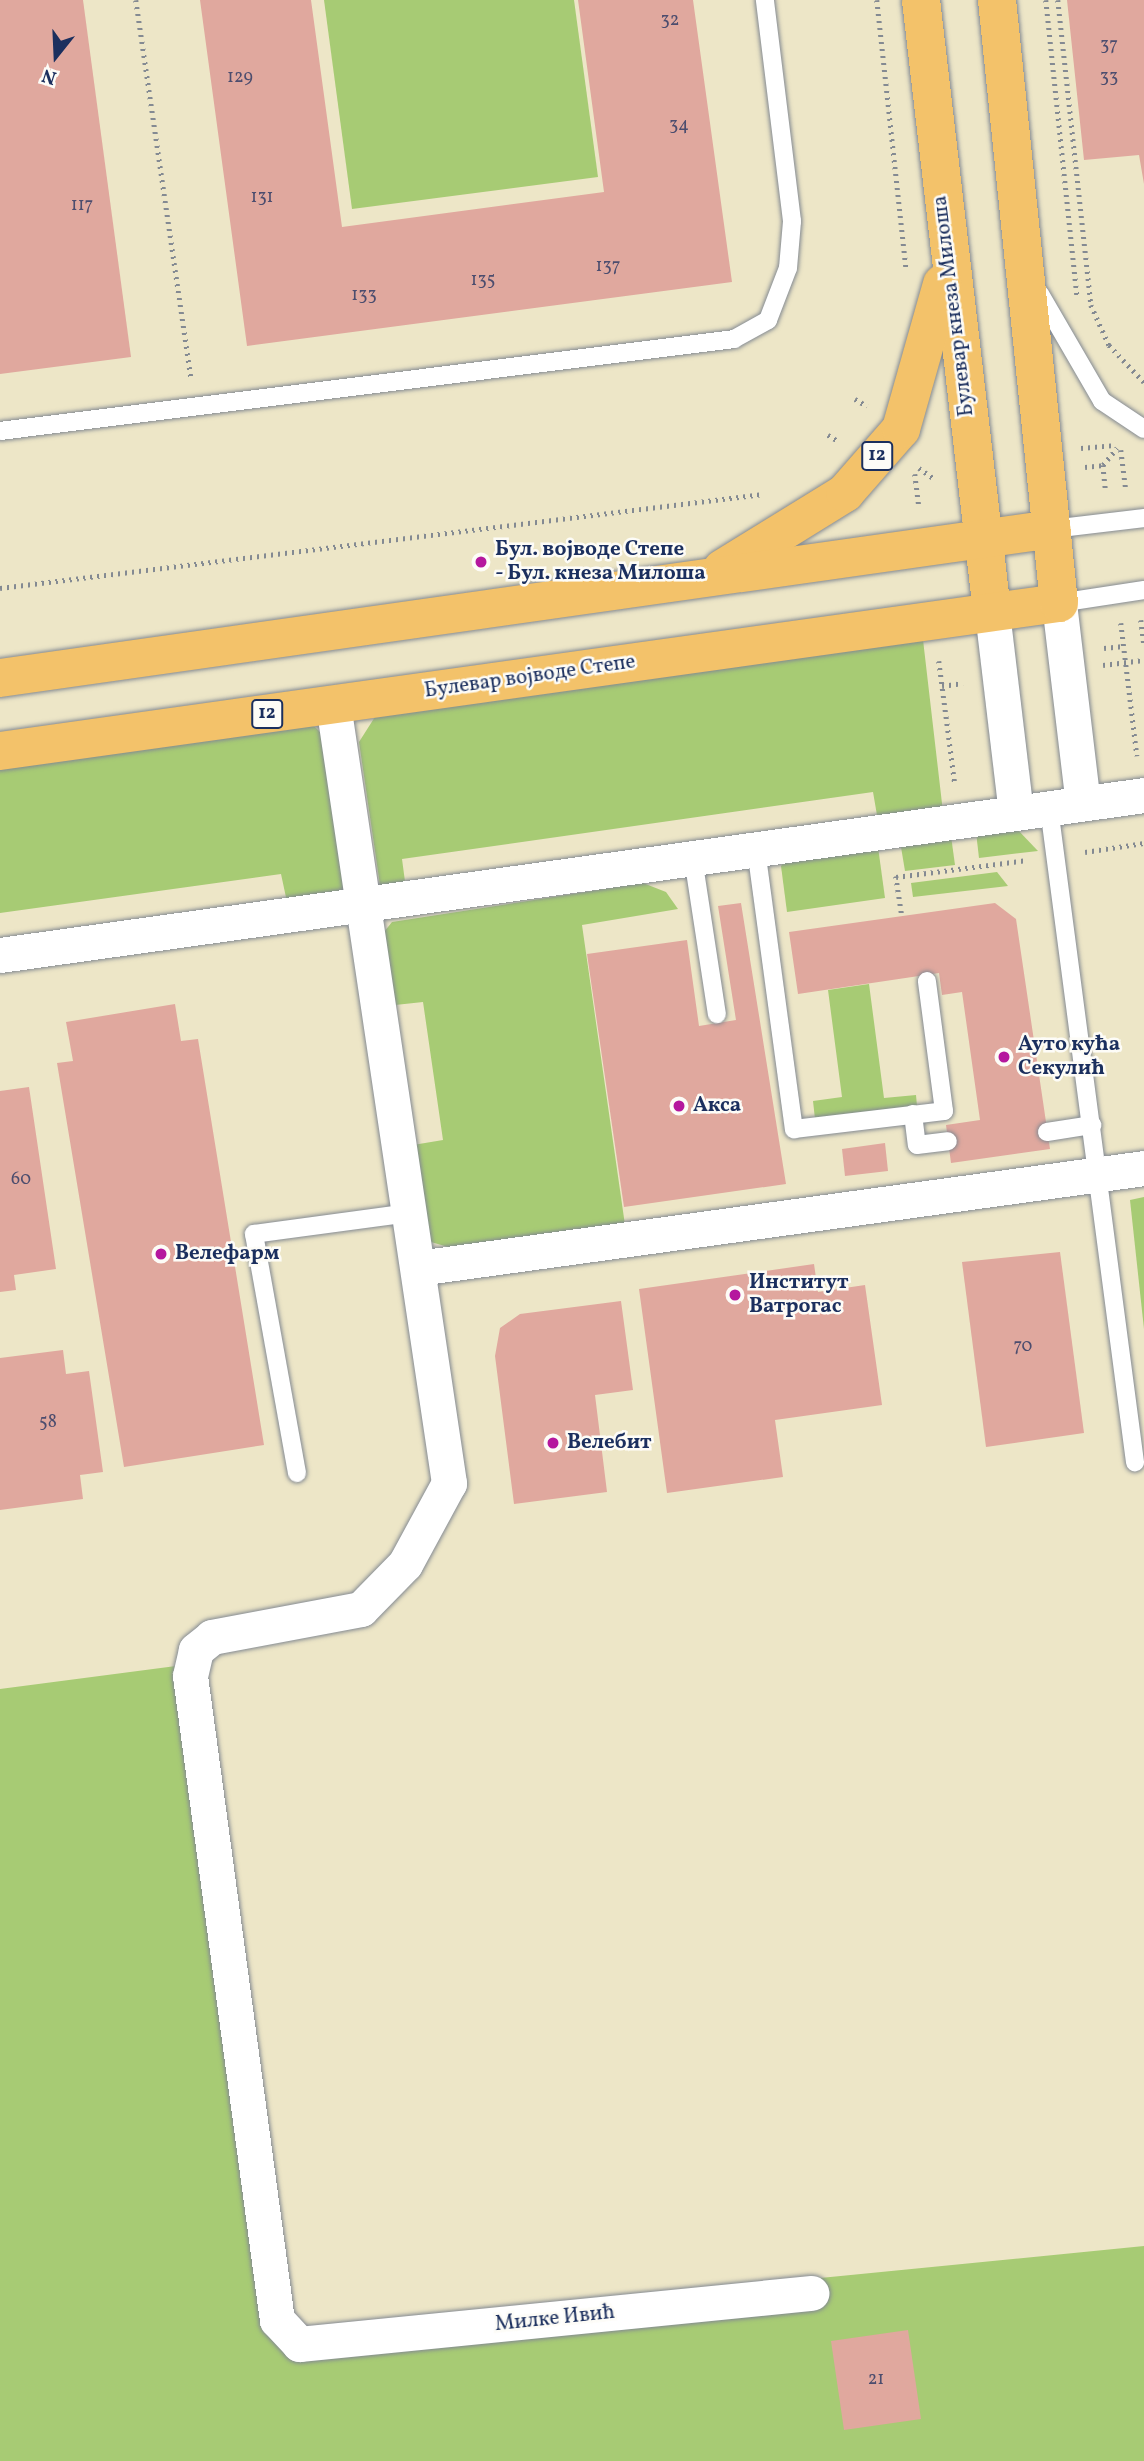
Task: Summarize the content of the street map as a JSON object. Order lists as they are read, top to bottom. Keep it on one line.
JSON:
{"streets":{"main road":["Булевар кнеза Милоша","12","Булевар војводе Степе"],"street":["Милке Ивић"]},"crossings":[["Булевар кнеза Милоша","12"],["Булевар кнеза Милоша","Булевар војводе Степе"]],"places":["Бул. војводе Степе - Бул. кнеза Милоша","Ауто кућа Секулић","Акса","Велефарм","Институт Ватрогас","Велебит"],"house_numbers":["32","37","129","33","34","131","117","137","135","133","60","70","58","21"],"north":"bottom"}
